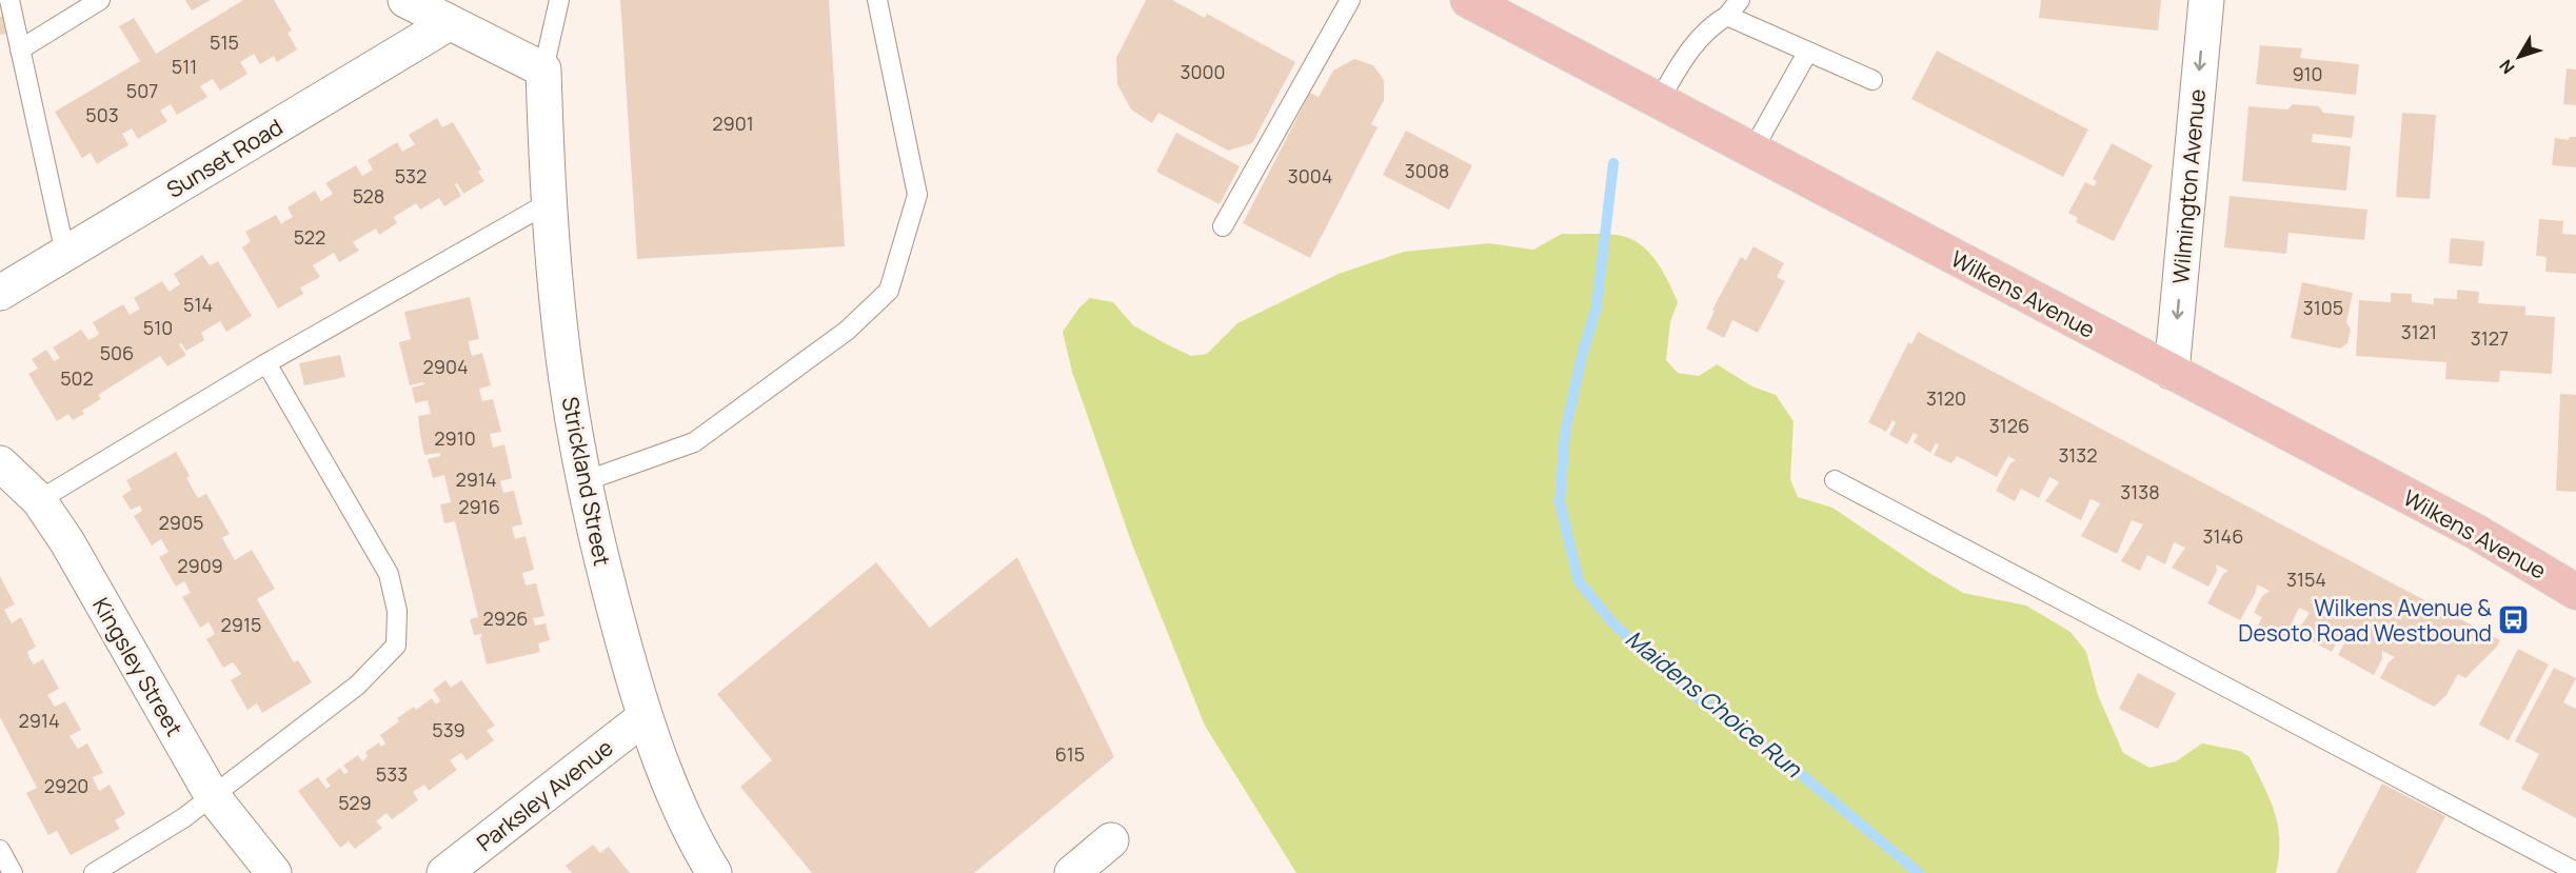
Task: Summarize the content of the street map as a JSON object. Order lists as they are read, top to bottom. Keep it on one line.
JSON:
{"streets":{"main road":["Wilkens Avenue"],"street":["Sunset Road","Wilmington Avenue","Strickland Street","Kingsley Street","Parksley Avenue"]},"crossings":[["Wilmington Avenue","Wilkens Avenue"],["Strickland Street","Parksley Avenue"]],"one_way":["Wilmington Avenue"],"water":["Maidens Choice Run"],"places":{"bus stop":["Wilkens Avenue & Desoto Road Westbound"]},"house_numbers":["515","511","3000","910","507","503","2901","3008","532","3004","528","522","514","3105","510","3121","3127","506","2904","502","3120","3126","2910","3132","2914","3138","2916","2905","3146","2909","3154","2926","2915","2914","539","615","533","2920","529"],"north":"bottom left"}
